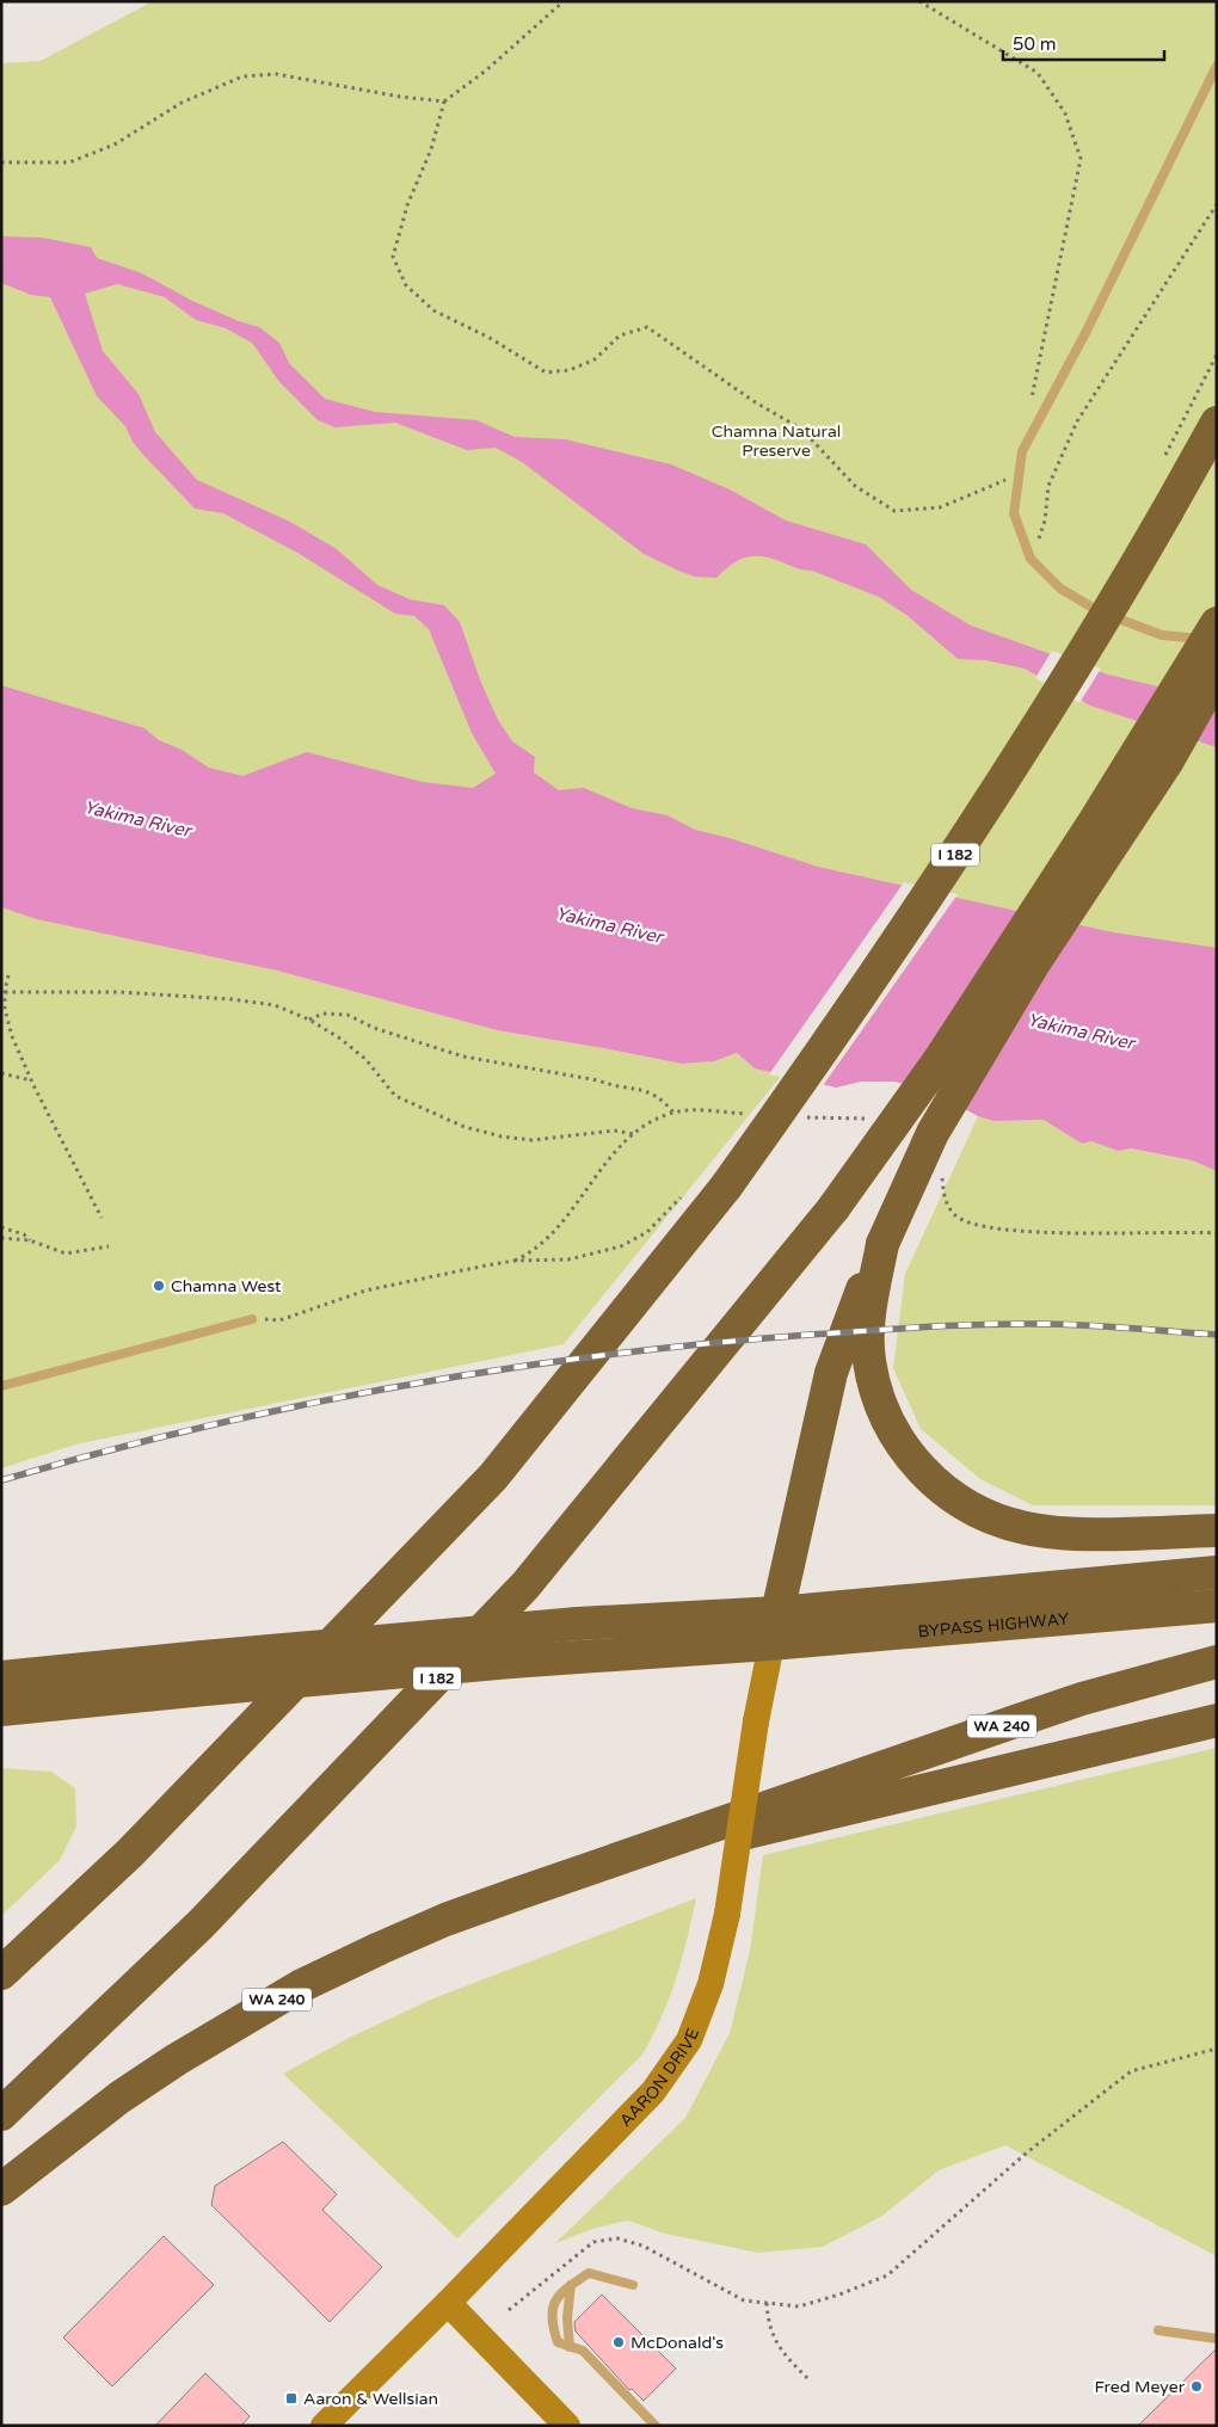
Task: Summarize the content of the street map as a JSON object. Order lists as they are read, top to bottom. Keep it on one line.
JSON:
{"streets":{"highway":["I 182","BYPASS HIGHWAY","WA 240"],"main road":["AARON DRIVE"]},"crossings":[["BYPASS HIGHWAY","AARON DRIVE"]],"water":["Yakima River"],"parks":["Chamna Natural Preserve"],"places":{"other":["Chamna West","McDonald's","Fred Meyer"],"transit":["Aaron & Wellsian"]},"scale_bar":"50 m"}
